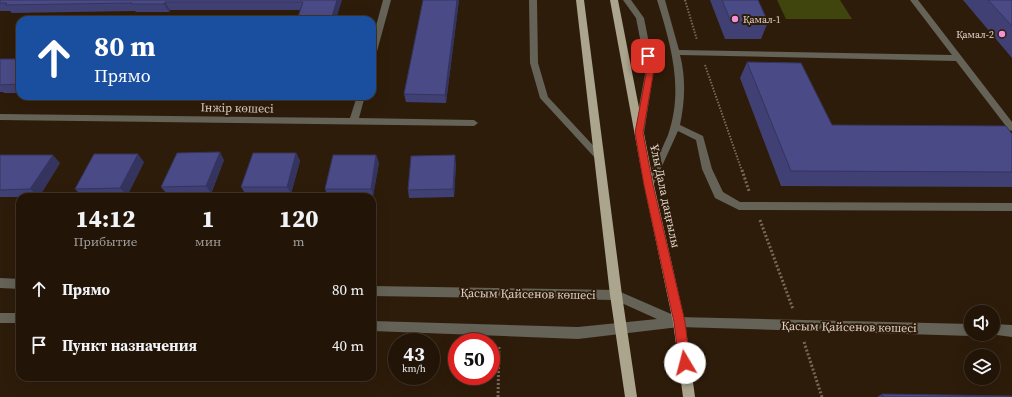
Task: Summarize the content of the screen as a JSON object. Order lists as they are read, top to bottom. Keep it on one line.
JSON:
{"streets":{"main road":["Ұлы Дала даңғылы"],"street":["Інжір көшесі","Қасым Қайсенов көшесі"]},"crossings":[["Ұлы Дала даңғылы","Қасым Қайсенов көшесі"]],"places":["Қамал-1","Қамал-2"],"page":{"turn":["80 m","Прямо"],"eta":["14:12","Прибытие","1","мин","120","m"],"list":[{"name":"Прямо","value":"80 m"},{"name":"Пункт назначения","value":"40 m"}],"speed":"43 km/h","limit":"50"}}
